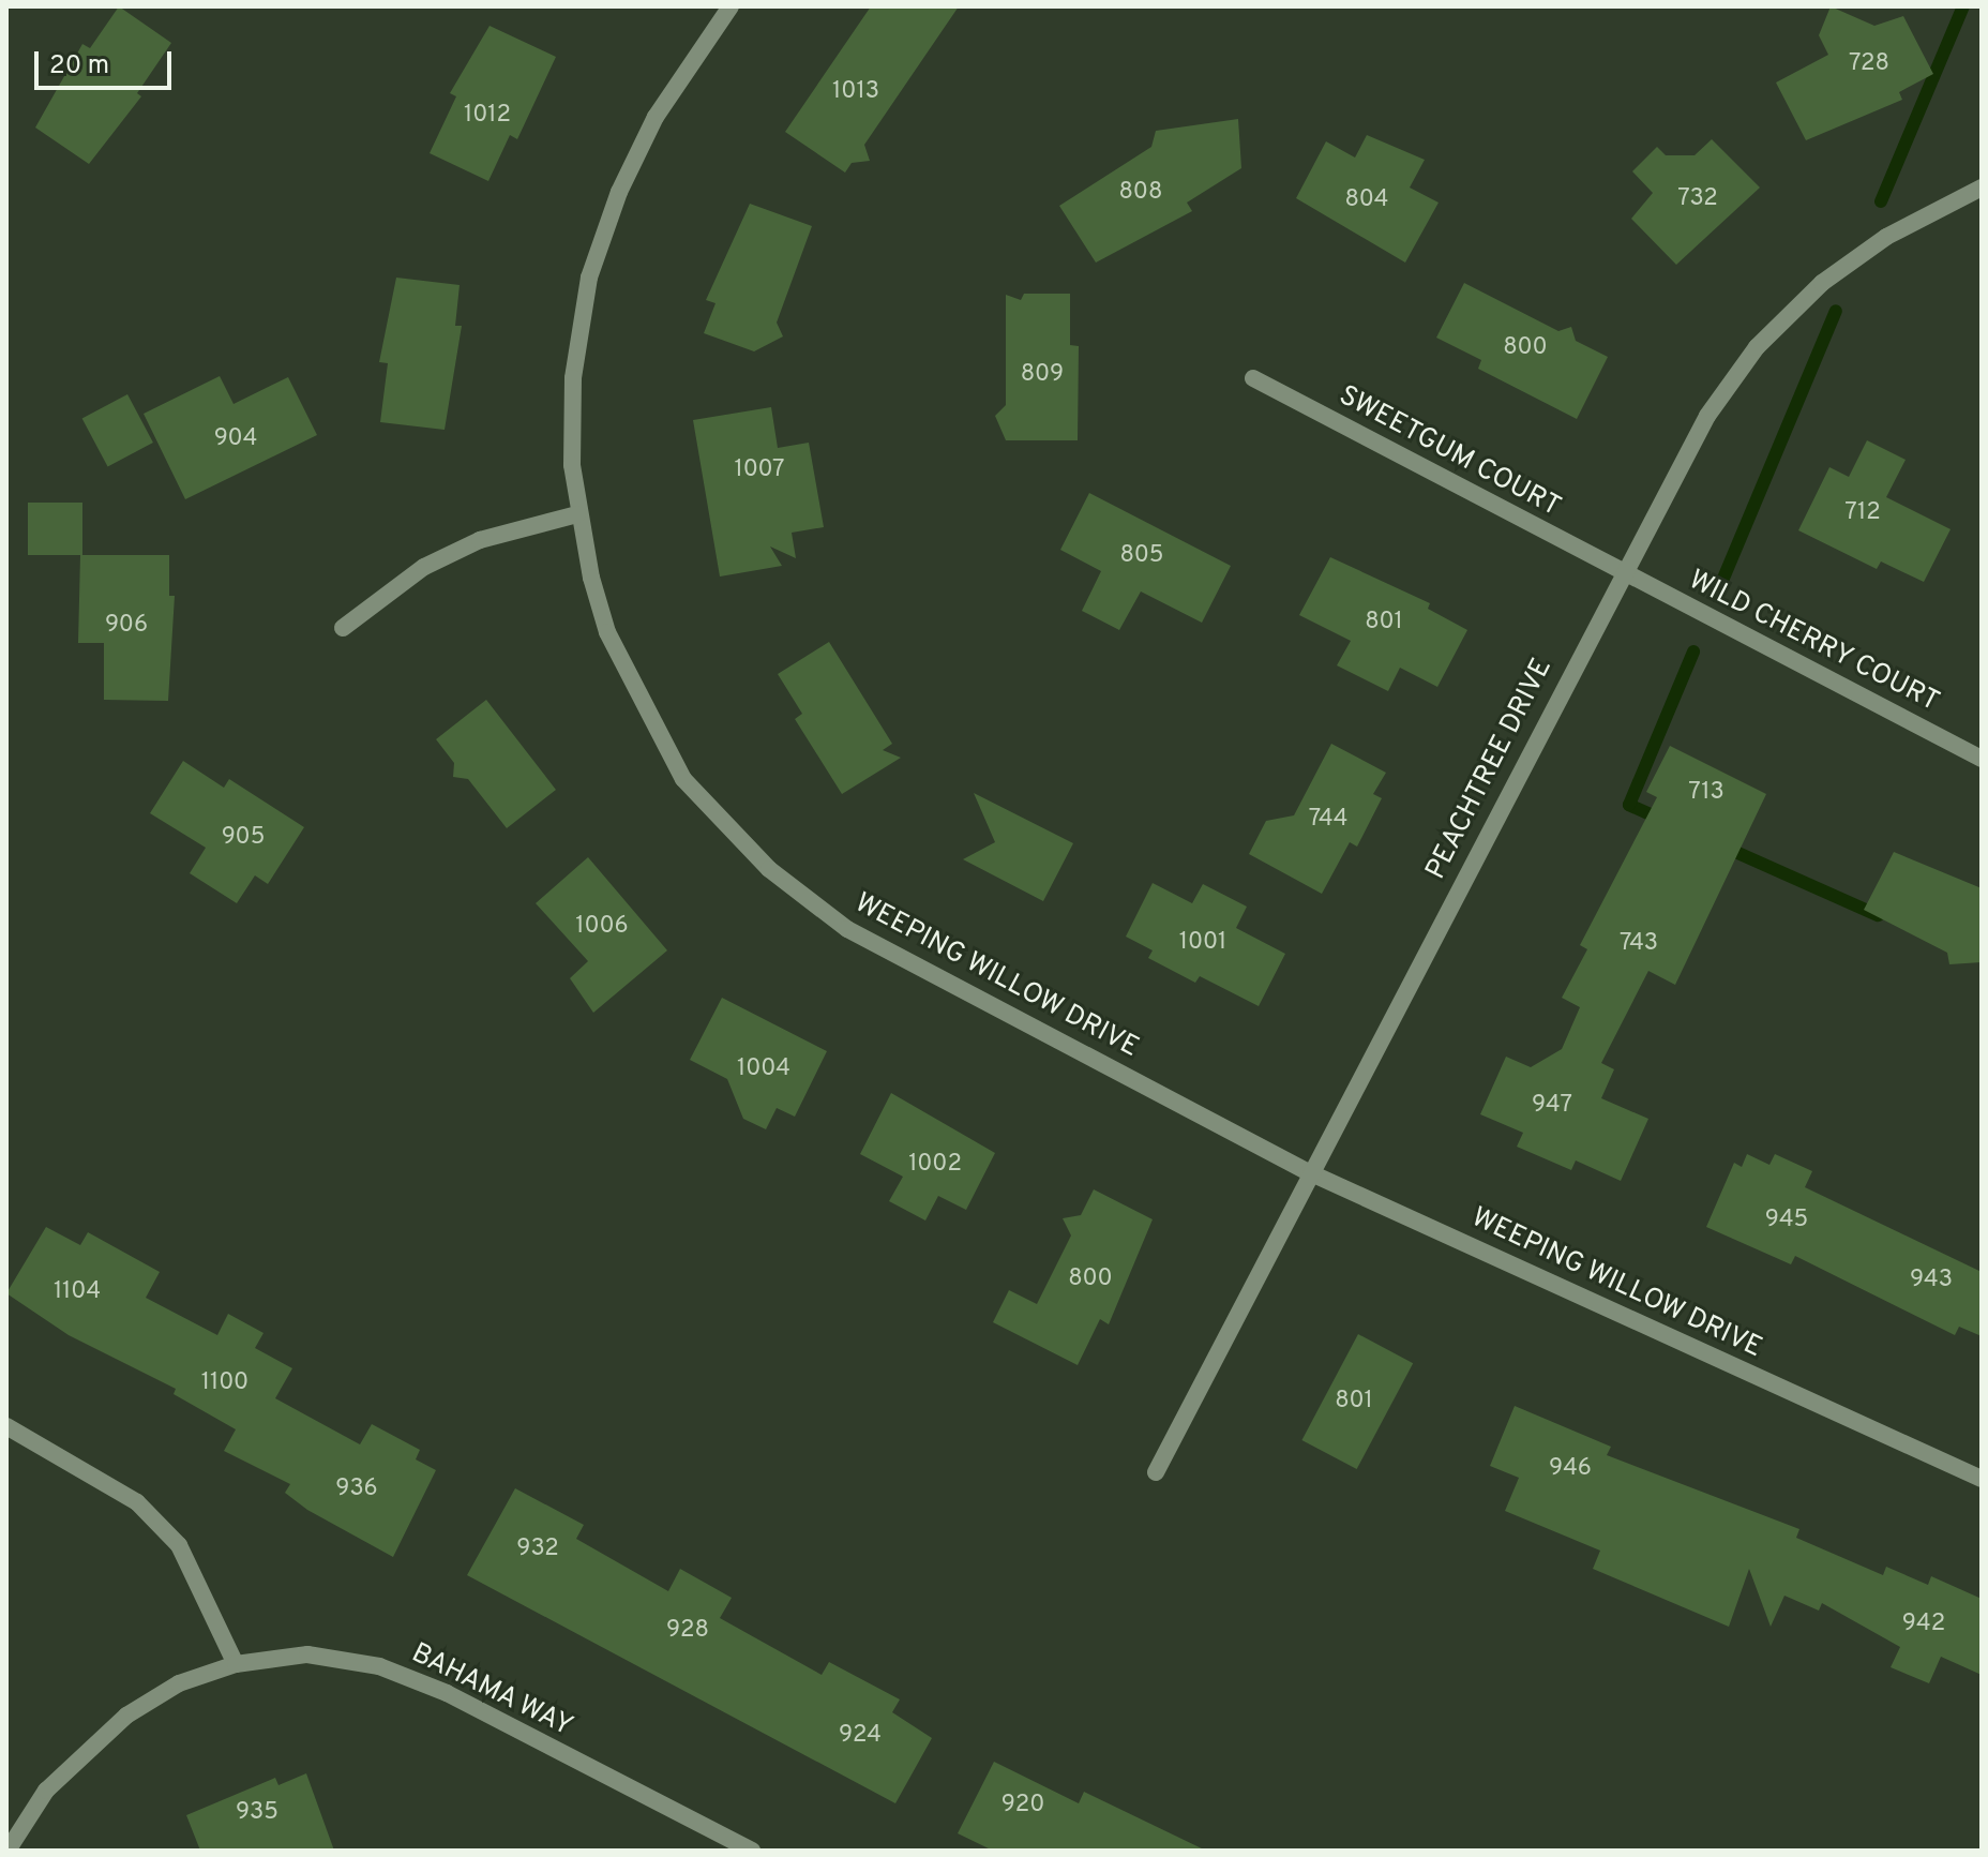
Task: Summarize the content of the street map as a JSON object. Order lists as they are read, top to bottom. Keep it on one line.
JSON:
{"streets":{"street":["SWEETGUM COURT","WILD CHERRY COURT","PEACHTREE DRIVE","WEEPING WILLOW DRIVE","BAHAMA WAY"]},"crossings":[["SWEETGUM COURT","WILD CHERRY COURT"],["SWEETGUM COURT","PEACHTREE DRIVE"],["WILD CHERRY COURT","PEACHTREE DRIVE"],["PEACHTREE DRIVE","WEEPING WILLOW DRIVE"]],"house_numbers":["728","1013","1012","808","732","804","800","809","904","1007","712","805","801","906","713","744","905","1006","1001","743","1004","947","1002","945","800","943","1104","1100","801","946","936","932","942","928","924","920","935"],"scale_bar":"20 m"}
